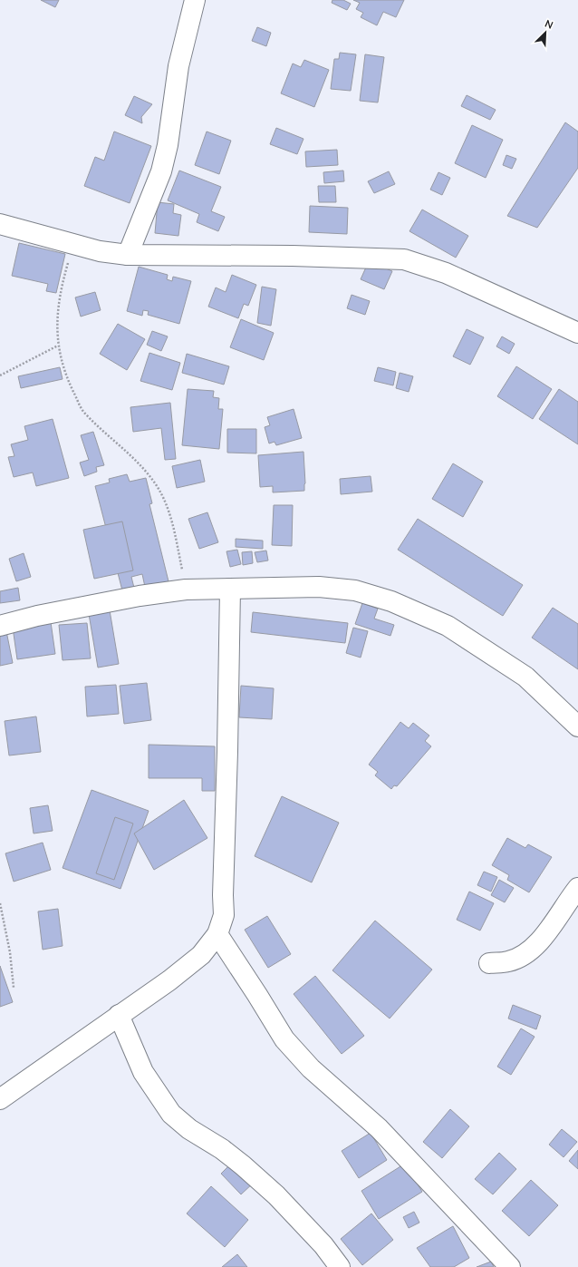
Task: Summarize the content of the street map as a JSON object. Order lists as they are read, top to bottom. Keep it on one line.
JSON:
{"north":"top right"}
